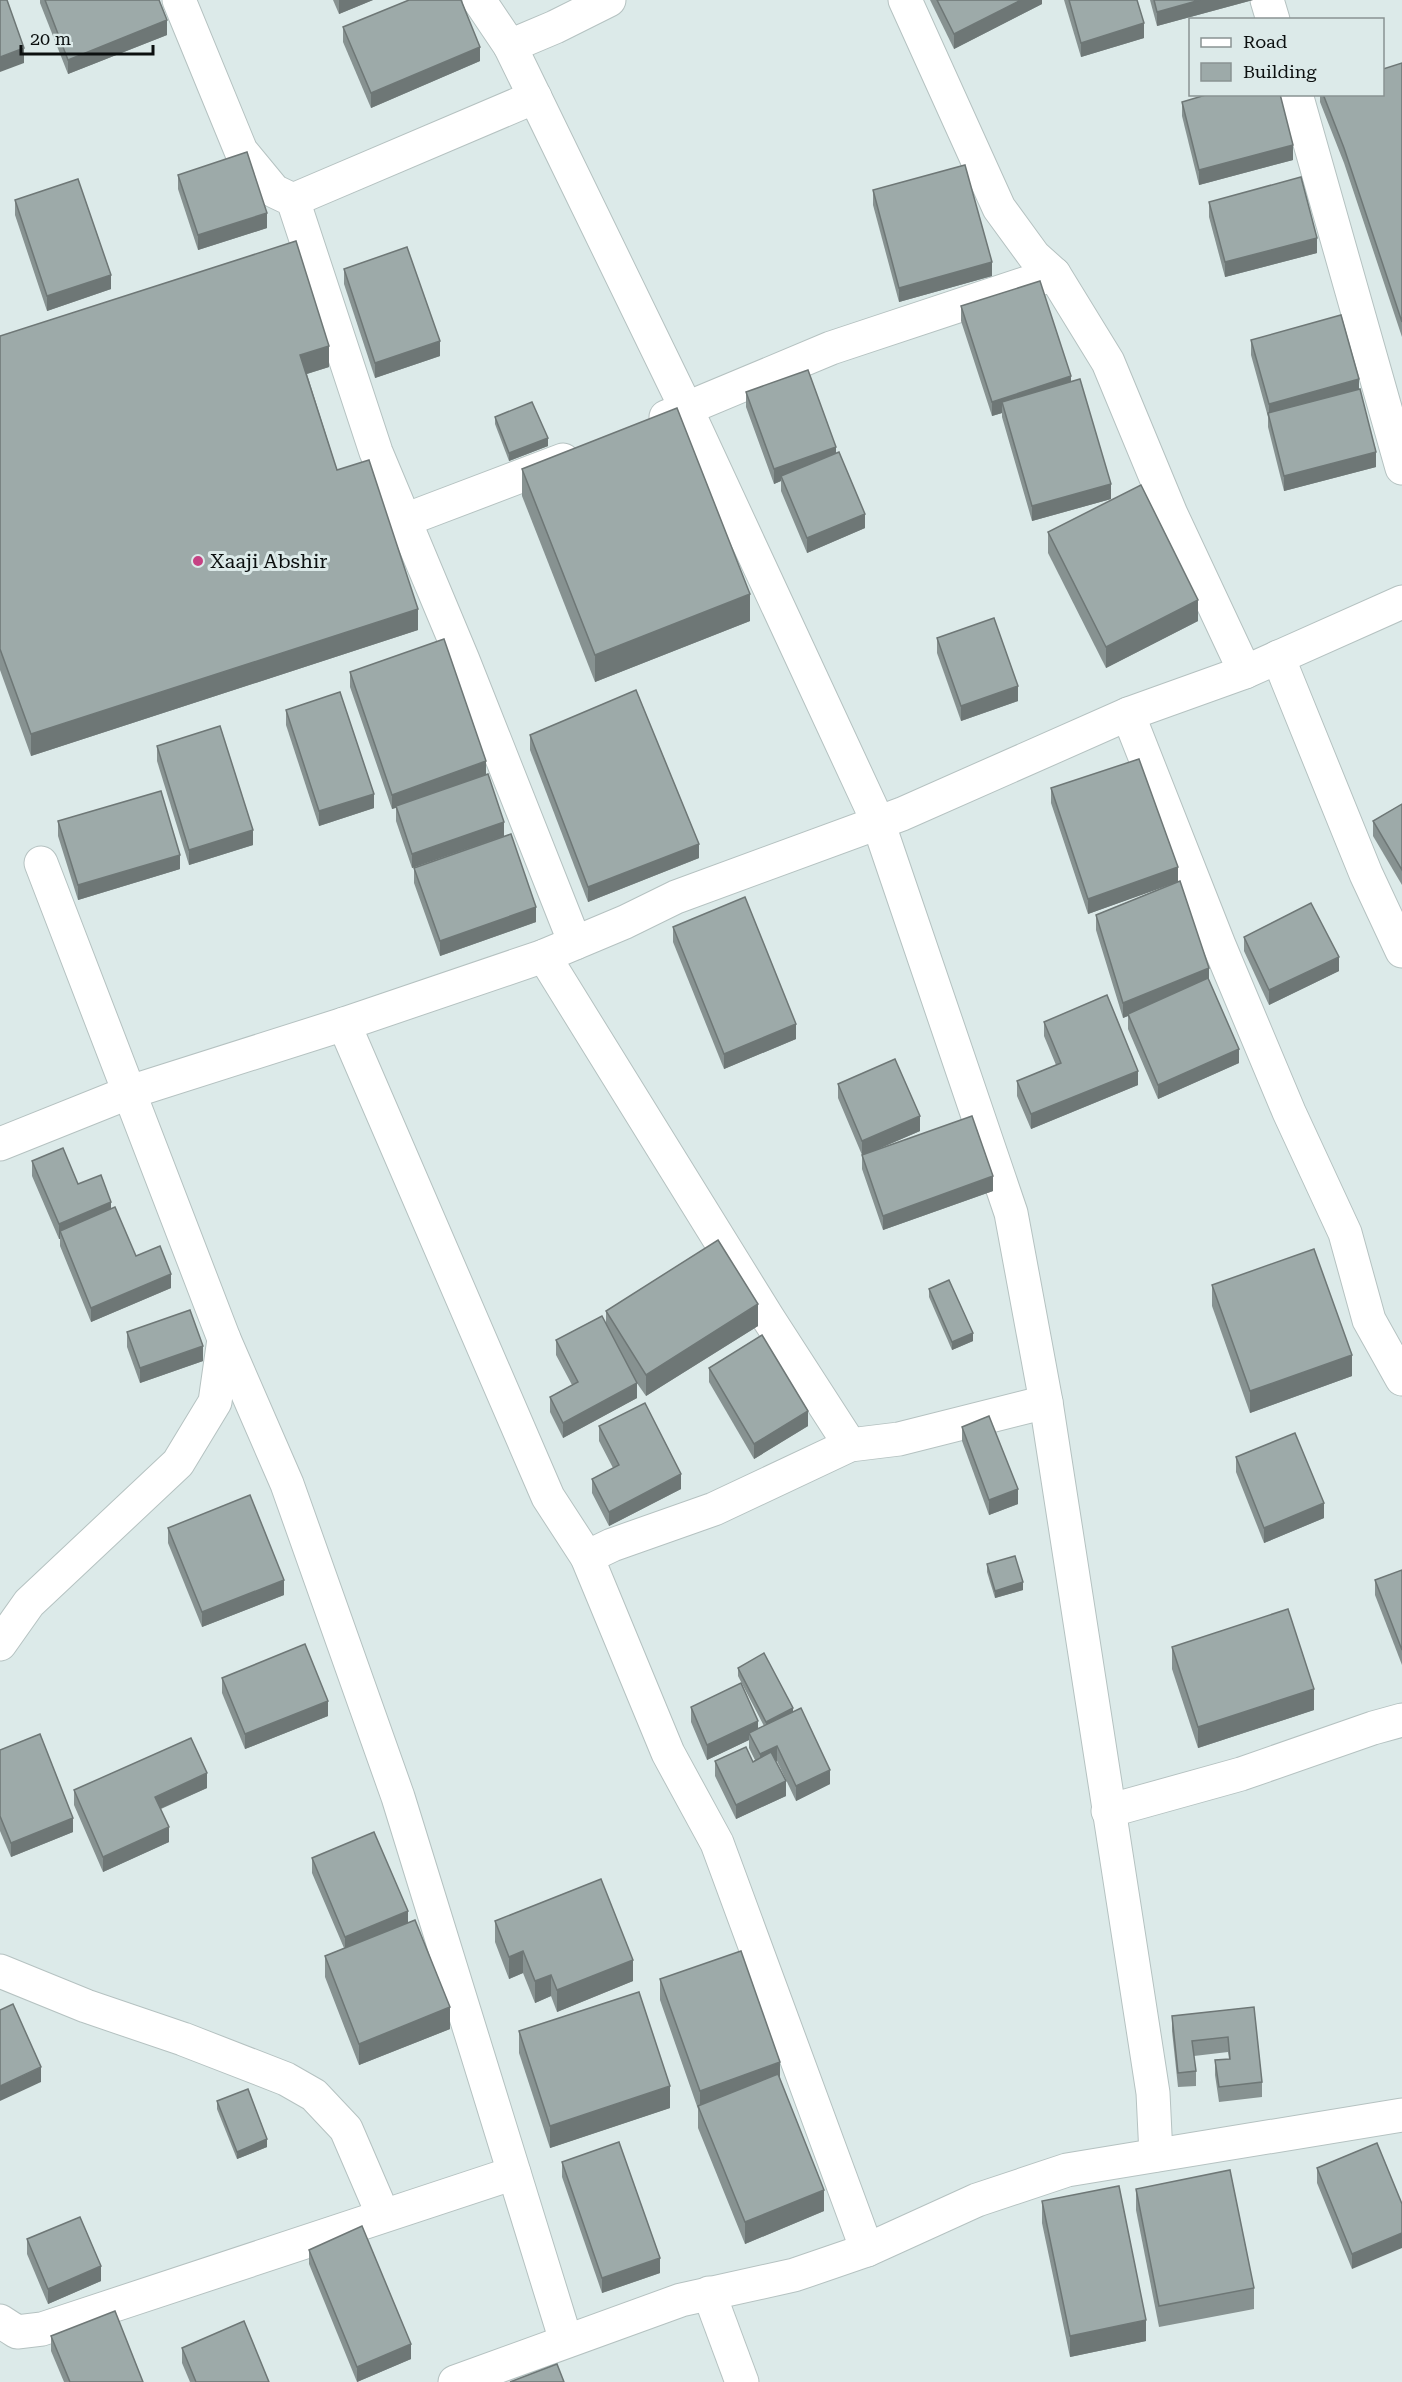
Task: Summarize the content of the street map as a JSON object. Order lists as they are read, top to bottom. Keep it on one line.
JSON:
{"places":["Xaaji Abshir"],"legend":["Road","Building"],"scale_bar":"20 m"}
